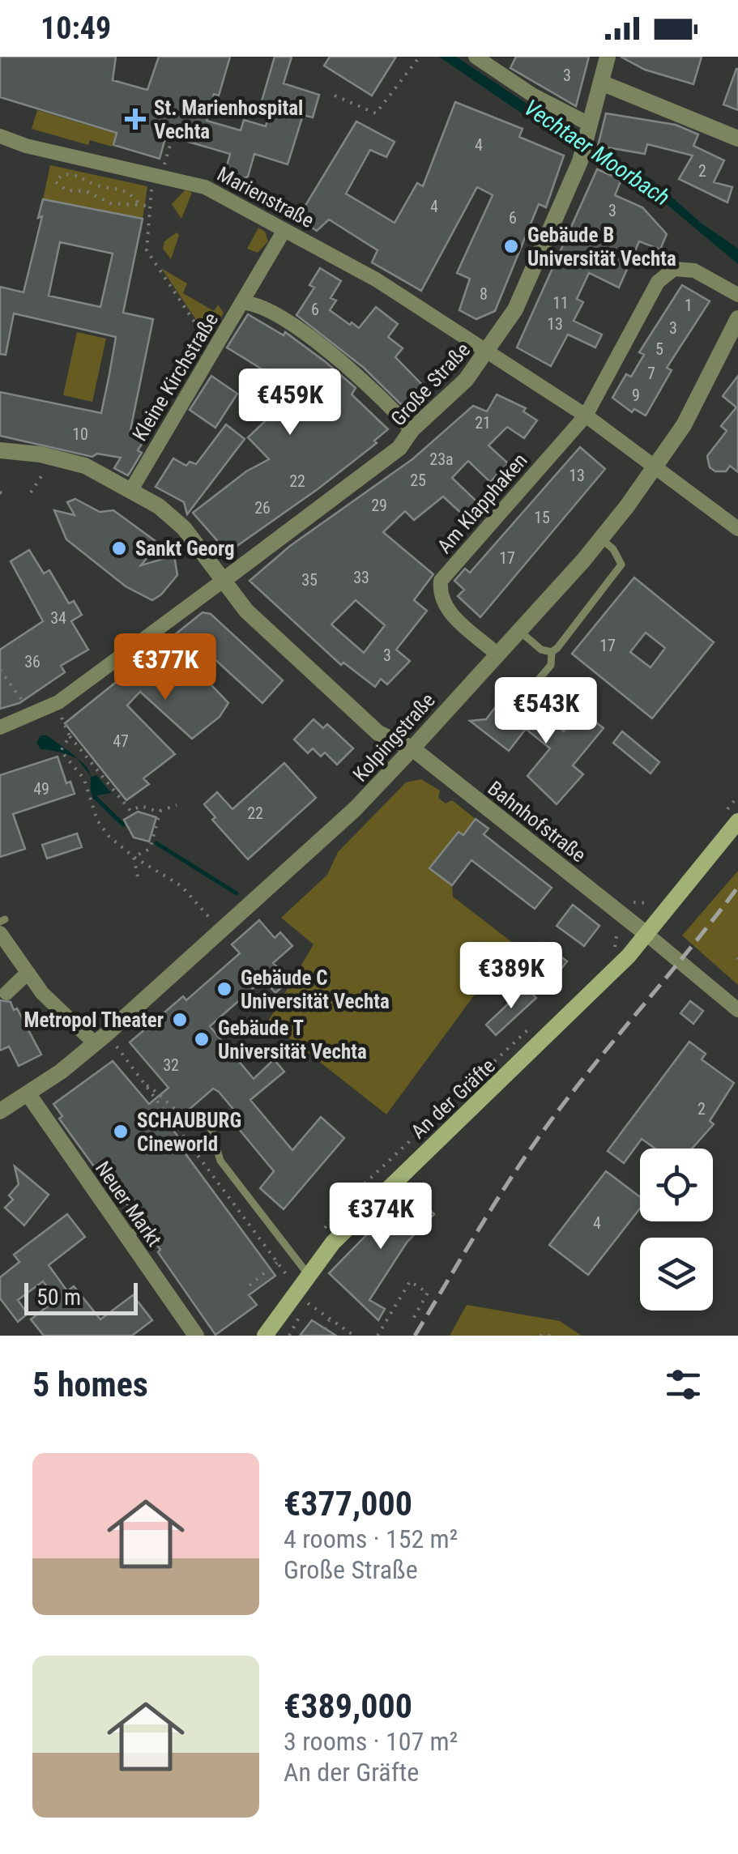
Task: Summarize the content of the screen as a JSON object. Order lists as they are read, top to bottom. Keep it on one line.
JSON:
{"streets":{"main road":["An der Gräfte"],"street":["Marienstraße","Kleine Kirchstraße","Große Straße","Am Klapphaken","Kolpingstraße","Bahnhofstraße","Neuer Markt"]},"crossings":[["Marienstraße","Große Straße"],["Kleine Kirchstraße","Große Straße"],["Kleine Kirchstraße","Bahnhofstraße"],["Große Straße","Bahnhofstraße"],["Am Klapphaken","Kolpingstraße"],["Kolpingstraße","Bahnhofstraße"],["Kolpingstraße","Neuer Markt"],["Bahnhofstraße","An der Gräfte"]],"water":["Vechtaer Moorbach"],"places":{"health":["St. Marienhospital Vechta"],"other":["Gebäude B Universität Vechta","Sankt Georg","Gebäude C Universität Vechta","Metropol Theater","Gebäude T Universität Vechta","SCHAUBURG Cineworld"]},"house_numbers":["3","4","2","4","3","6","8","11","1","6","13","3","5","7","9","21","10","23a","13","25","22","29","26","15","17","33","35","34","17","3","36","47","49","22","32","2","4"],"scale_bar":"50 m","page":{"status":"10:49","price":["€459K","€377K","€543K","€389K","€374K"],"scale":"50 m","heading":"5 homes","list":[{"name":"€377,000","note":"4 rooms · 152 m² · Große Straße"},{"name":"€389,000","note":"3 rooms · 107 m² · An der Gräfte"}]}}
